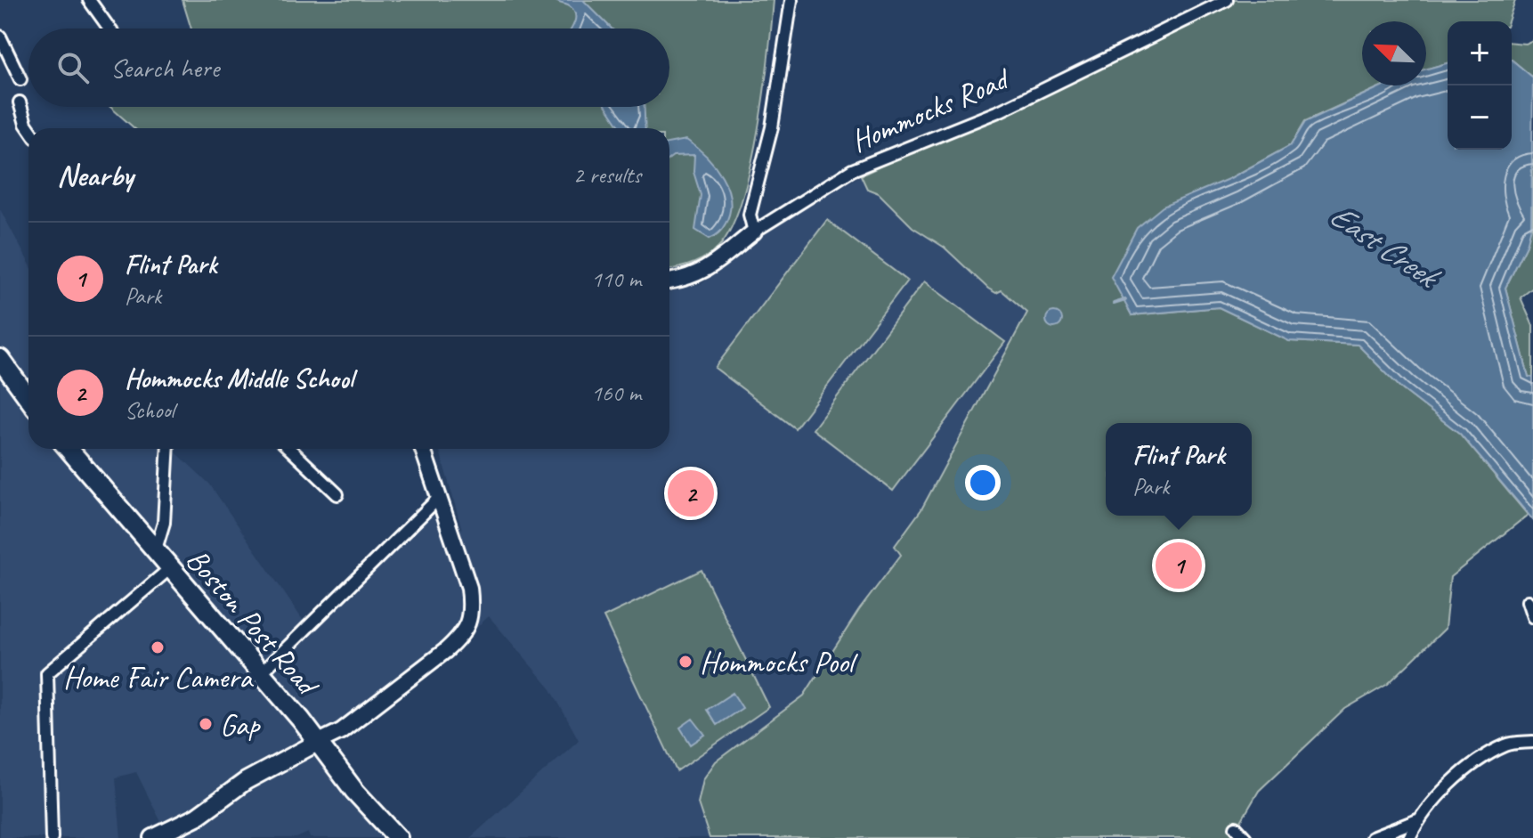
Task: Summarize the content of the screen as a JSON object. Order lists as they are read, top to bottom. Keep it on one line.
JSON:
{"streets":{"main road":["Boston Post Road"],"street":["Hommocks Road"]},"water":["East Creek"],"places":["Home Fair Camera","Hommocks Pool","Gap"],"north":"top left","page":{"map_buttons":["+","−"],"search":"Search here","heading":["Nearby","2 results"],"list":[{"mark":"1","name":"Flint Park","note":"Park","value":"110 m"},{"mark":"2","name":"Hommocks Middle School","note":"School","value":"160 m"}],"popup":["Flint Park","Park"],"pins":["2","1"]}}
